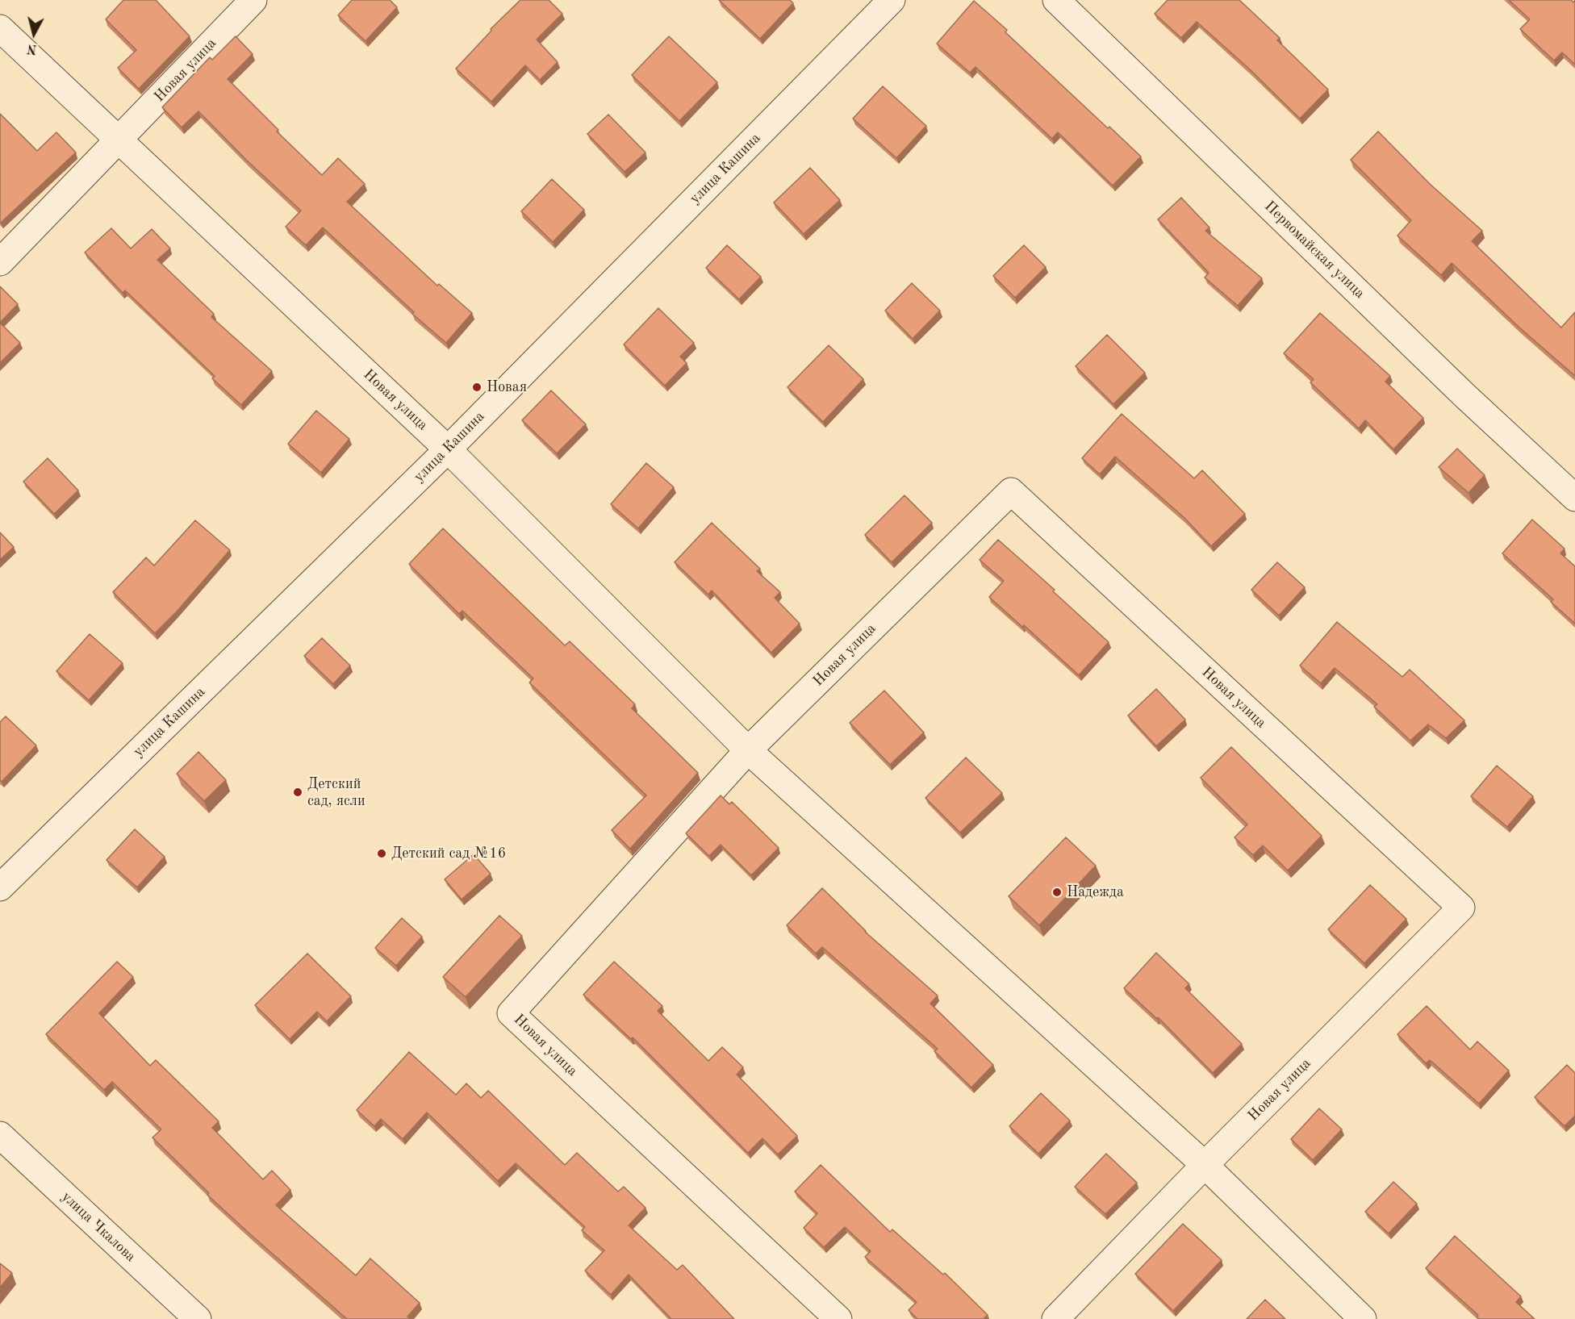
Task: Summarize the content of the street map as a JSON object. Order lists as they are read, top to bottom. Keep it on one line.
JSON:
{"streets":{"street":["Новая улица","улица Кашина","Первомайская улица","улица Чкалова"]},"crossings":[["Новая улица","улица Кашина"]],"places":["Новая","Детский сад, ясли","Детский сад №16","Надежда"],"north":"bottom"}
